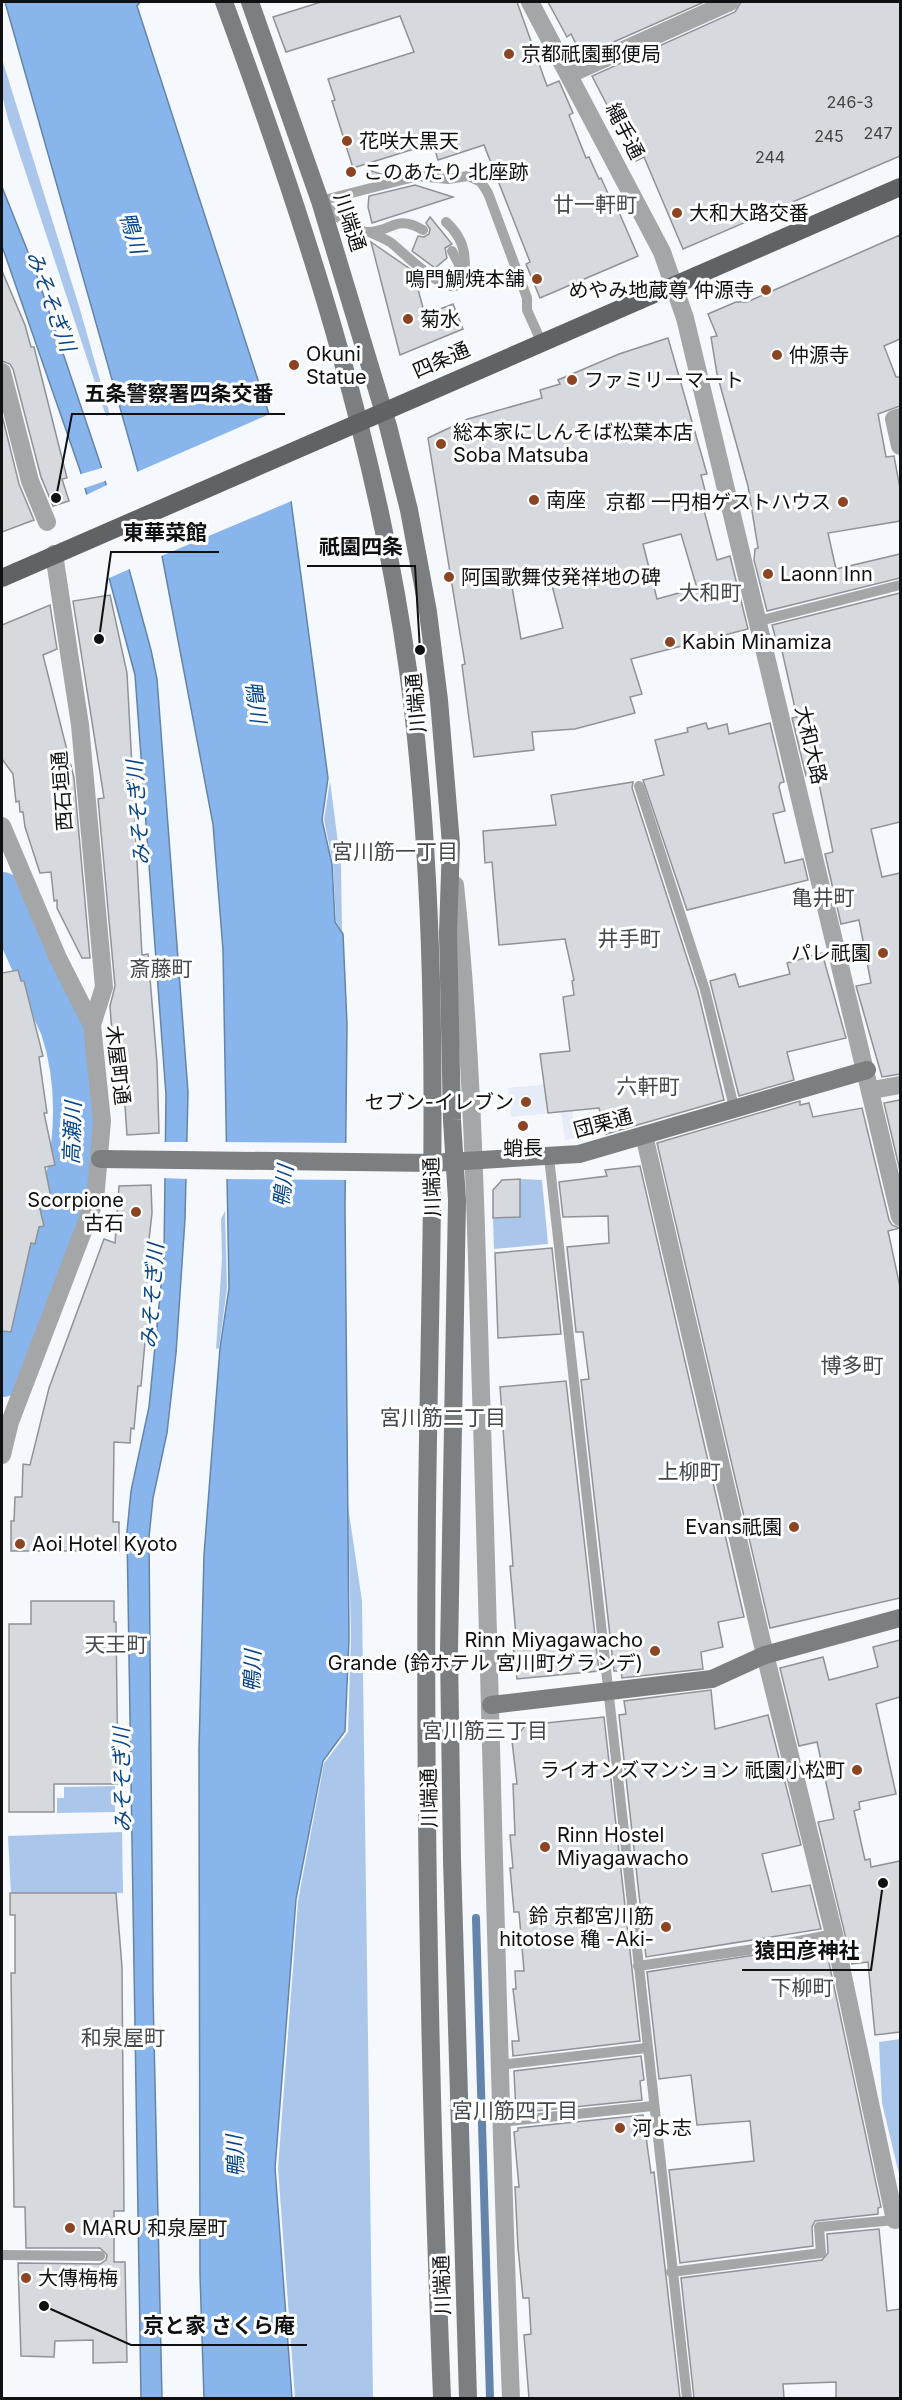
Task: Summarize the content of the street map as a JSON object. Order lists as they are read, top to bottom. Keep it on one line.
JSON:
{"streets":{"main road":["四条通"],"street":["縄手通","川端通","大和大路","西石垣通","木屋町通","団栗通"]},"crossings":[["縄手通","四条通"],["縄手通","大和大路"],["川端通","四条通"],["川端通","団栗通"],["四条通","大和大路"],["四条通","西石垣通"],["大和大路","団栗通"],["西石垣通","木屋町通"],["木屋町通","団栗通"]],"districts":["廿一軒町","大和町","宮川筋一丁目","亀井町","井手町","斎藤町","六軒町","博多町","宮川筋二丁目","上柳町","天王町","宮川筋三丁目","下柳町","和泉屋町","宮川筋四丁目"],"water":["鴨川","みそそぎ川","高瀬川"],"places":["京都祇園郵便局","花咲大黒天","このあたり 北座跡","大和大路交番","鳴門鯛焼本舗","めやみ地蔵尊 仲源寺","菊水","仲源寺","Okuni Statue","ファミリーマート","総本家にしんそば松葉本店 Soba Matsuba","五条警察署四条交番","南座","京都 一円相ゲストハウス","Laonn Inn","阿国歌舞伎発祥地の碑","東華菜館","Kabin Minamiza","祇園四条","パレ祇園","セブン-イレブン","蛸長","Scorpione 古石","Evans祇園","Aoi Hotel Kyoto","Rinn Miyagawacho Grande (鈴ホテル 宮川町グランデ)","ライオンズマンション 祇園小松町","Rinn Hostel Miyagawacho","猿田彦神社","鈴 京都宮川筋 hitotose 穐 -Aki-","河よ志","MARU 和泉屋町","大傳梅梅","京と家 さくら庵"],"house_numbers":["246-3","247","245","244"]}
